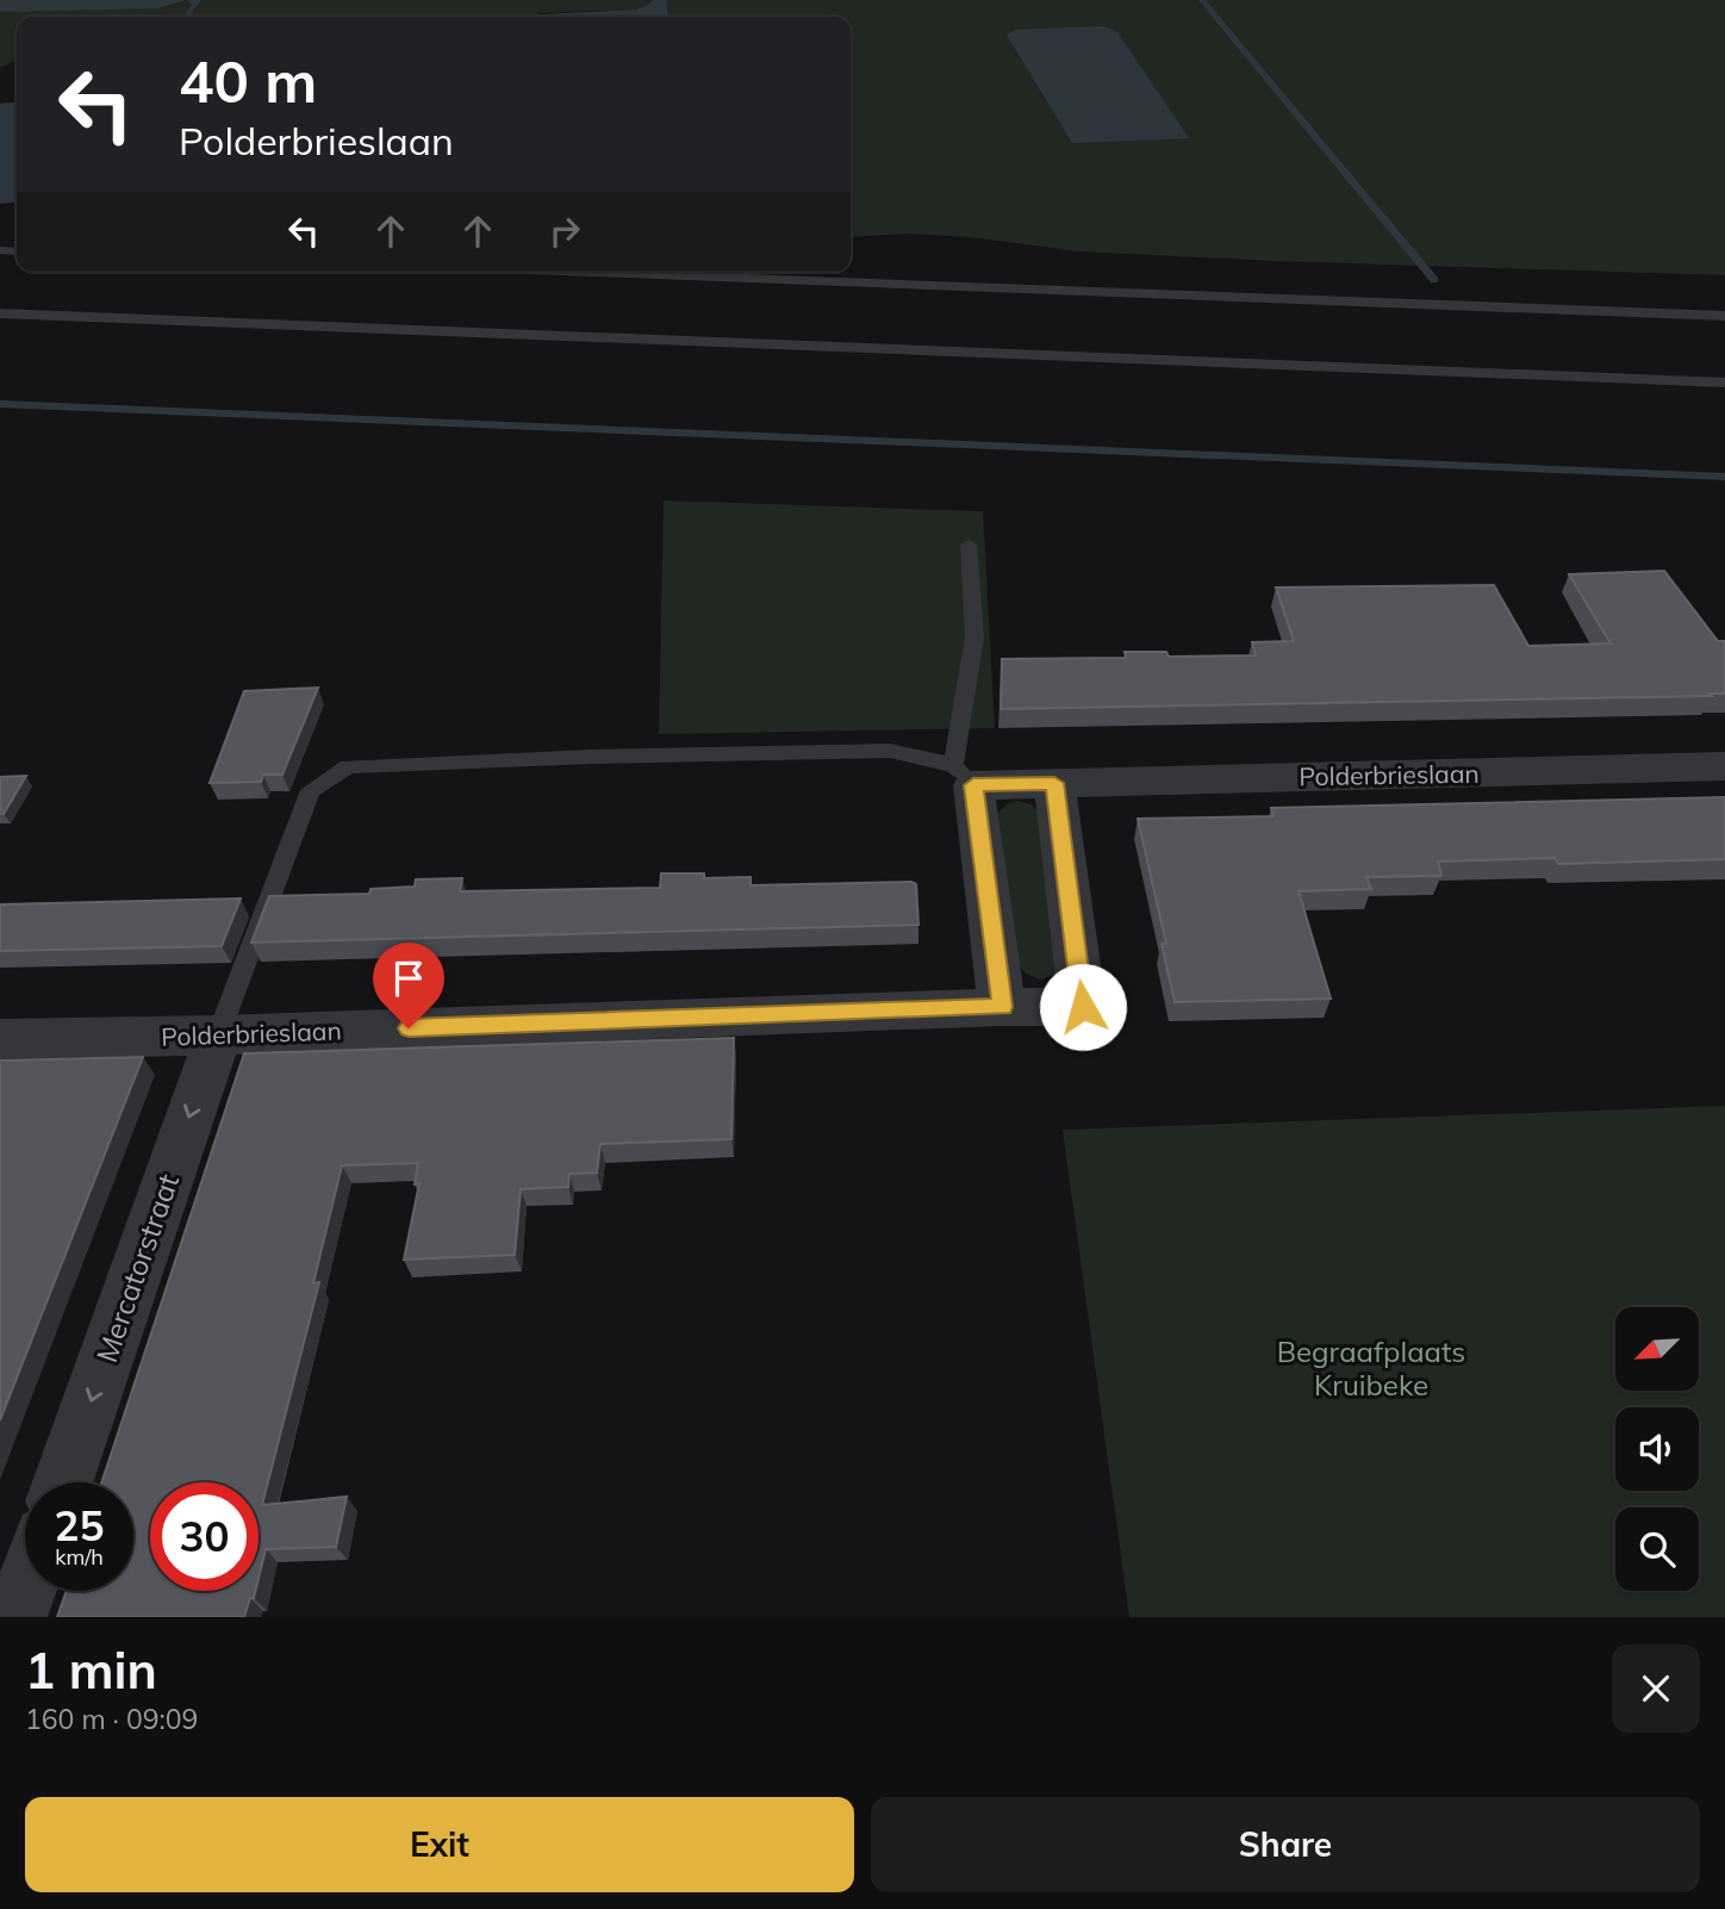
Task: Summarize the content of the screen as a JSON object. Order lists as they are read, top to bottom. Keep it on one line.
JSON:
{"streets":{"street":["Polderbrieslaan","Mercatorstraat"]},"crossings":[["Polderbrieslaan","Mercatorstraat"]],"one_way":["Mercatorstraat"],"parks":["Begraafplaats Kruibeke"],"north":"bottom left","page":{"turn":["40 m","Polderbrieslaan"],"speed":"25 km/h","limit":"30","heading":["1 min","160 m · 09:09"],"buttons":["Exit","Share"]}}
